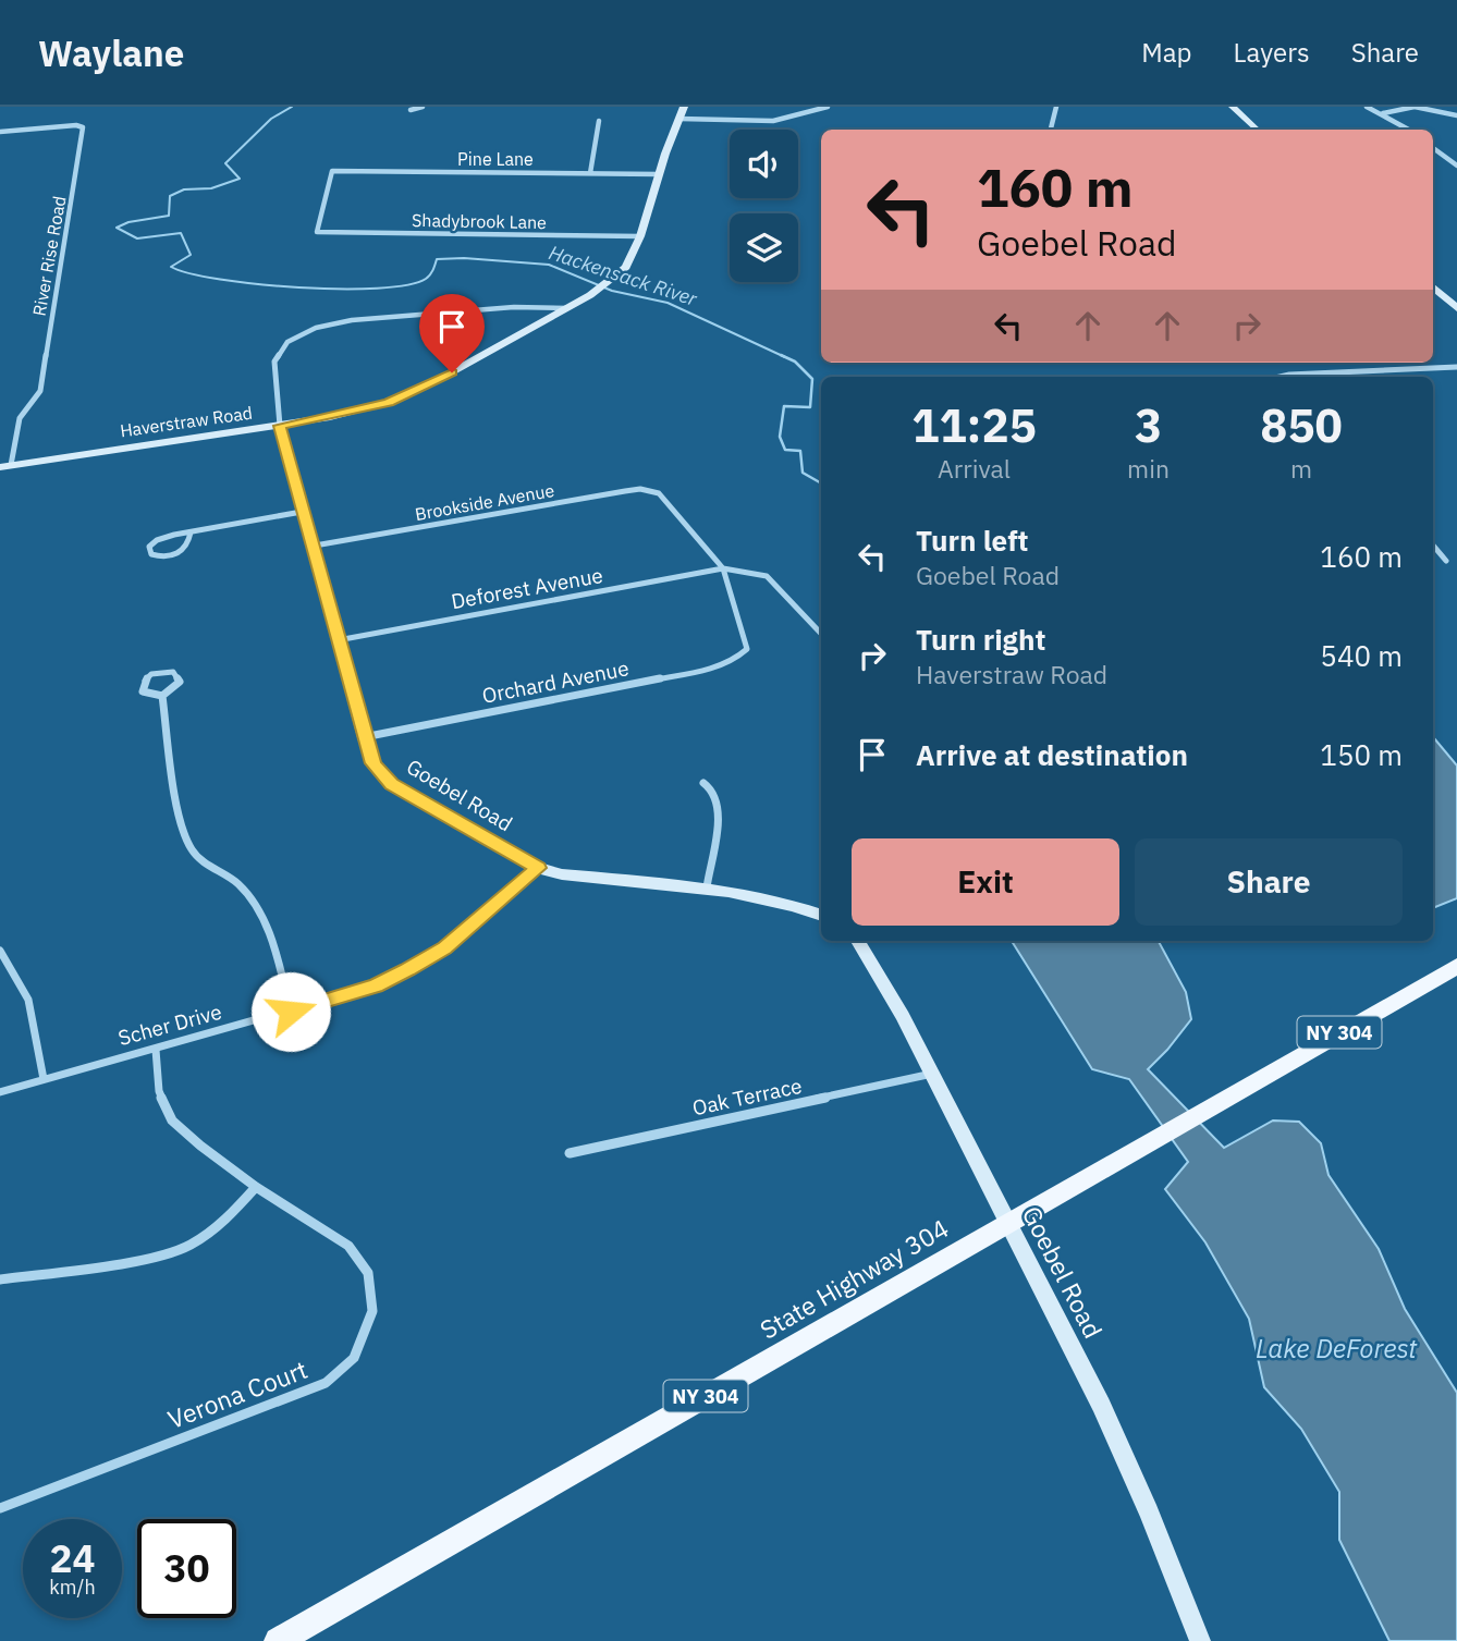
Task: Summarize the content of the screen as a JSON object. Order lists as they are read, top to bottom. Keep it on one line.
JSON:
{"streets":{"main road":["NY 304","State Highway 304"],"street":["Pine Lane","Shadybrook Lane","River Rise Road","Haverstraw Road","Brookside Avenue","Deforest Avenue","Orchard Avenue","Goebel Road","Scher Drive","Oak Terrace","Verona Court"]},"crossings":[["Pine Lane","Shadybrook Lane"],["Pine Lane","Haverstraw Road"],["Shadybrook Lane","Haverstraw Road"],["River Rise Road","Haverstraw Road"],["Haverstraw Road","Goebel Road"],["Brookside Avenue","Deforest Avenue"],["Brookside Avenue","Orchard Avenue"],["Brookside Avenue","Goebel Road"],["Deforest Avenue","Orchard Avenue"],["Deforest Avenue","Goebel Road"],["Orchard Avenue","Goebel Road"],["Goebel Road","Scher Drive"],["Goebel Road","Oak Terrace"],["Goebel Road","State Highway 304"],["Scher Drive","Verona Court"]],"water":["Hackensack River","Lake DeForest"],"page":{"header":"Waylane","nav":["Map","Layers","Share"],"turn":["160 m","Goebel Road"],"eta":["11:25","Arrival","3","min","850","m"],"list":[{"name":"Turn left","note":"Goebel Road","value":"160 m"},{"name":"Turn right","note":"Haverstraw Road","value":"540 m"},{"name":"Arrive at destination","value":"150 m"}],"buttons":["Exit","Share"],"speed":"24 km/h","limit":"30"}}
